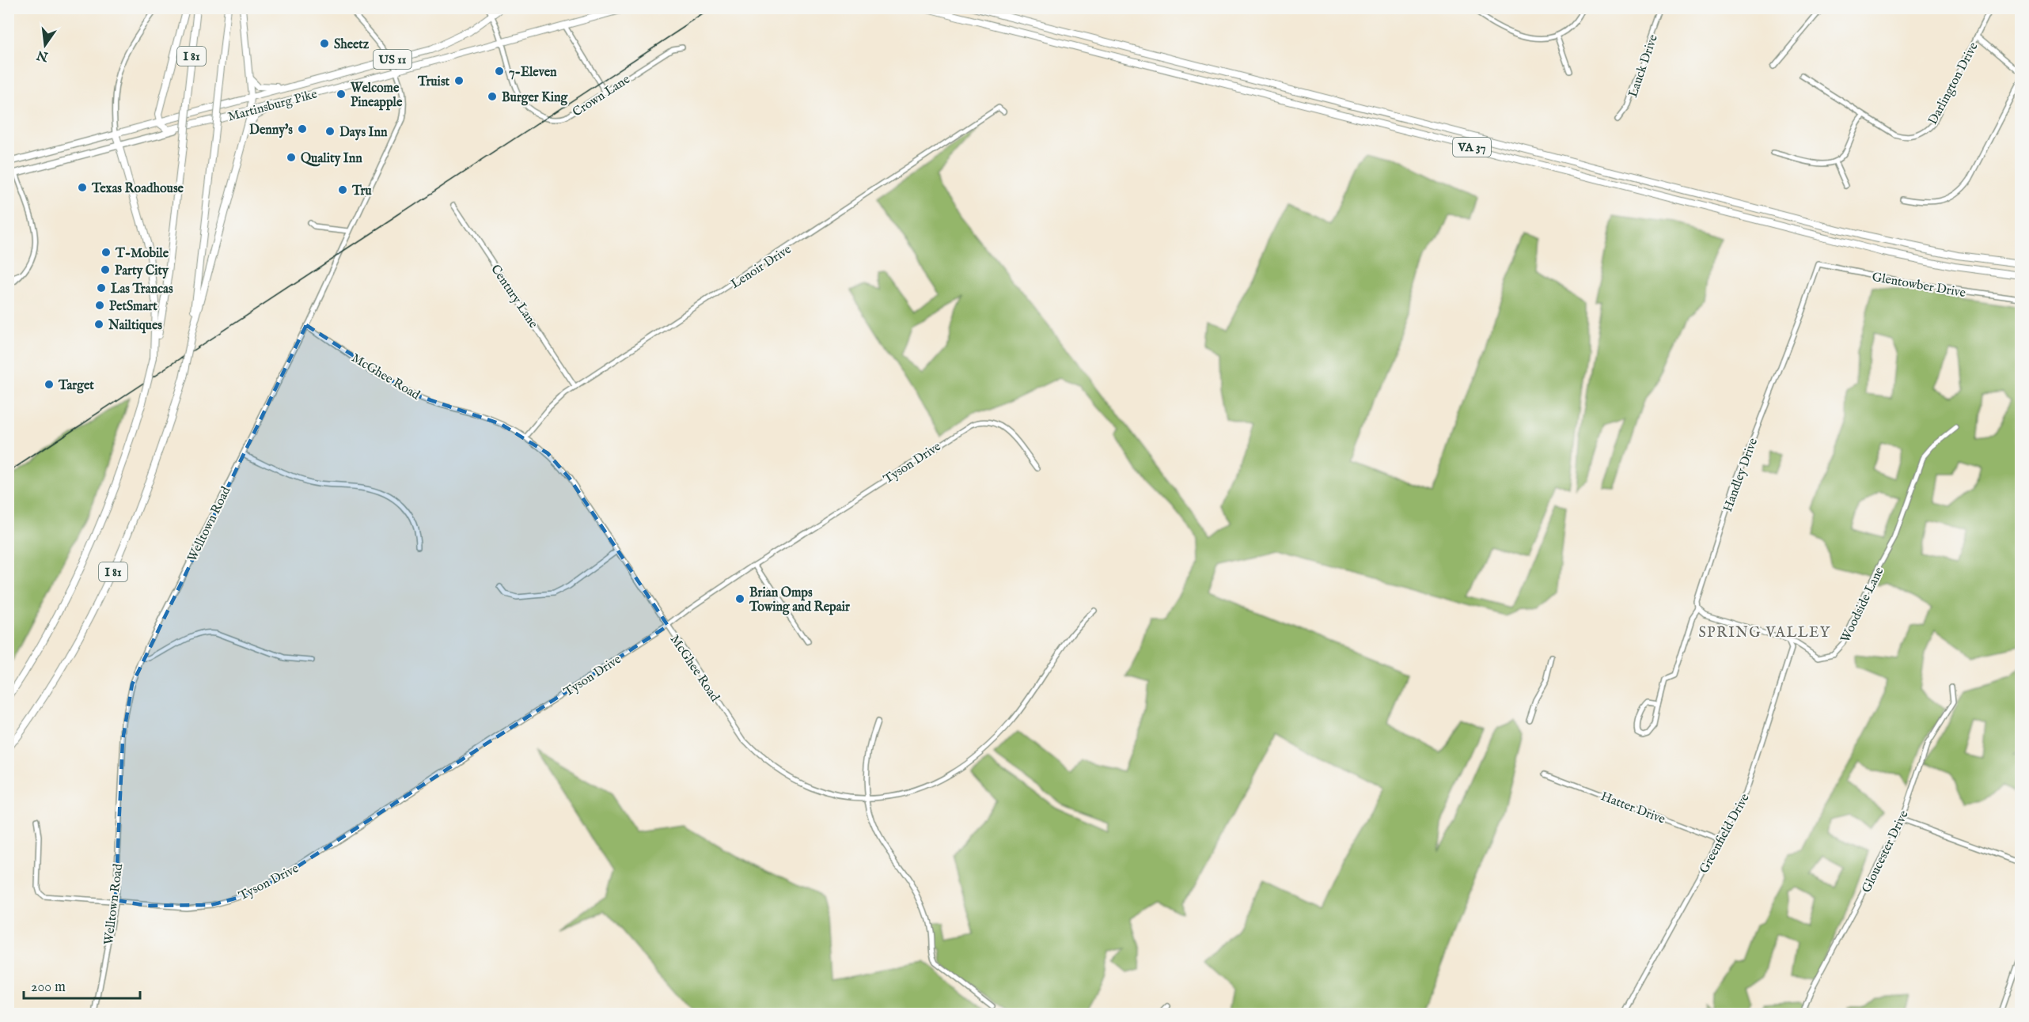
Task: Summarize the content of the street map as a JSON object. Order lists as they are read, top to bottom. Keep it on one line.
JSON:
{"streets":{"highway":["I 81","US 11","Martinsburg Pike","VA 37"],"street":["Lauck Drive","Darlington Drive","Crown Lane","Lenoir Drive","Glentowber Drive","Century Lane","McGhee Road","Tyson Drive","Handley Drive","Welltown Road","Woodside Lane","Hatter Drive","Greenfield Drive","Gloucester Drive"]},"crossings":[["US 11","Martinsburg Pike"],["Crown Lane","Martinsburg Pike"],["Martinsburg Pike","Welltown Road"],["Lenoir Drive","Century Lane"],["Lenoir Drive","McGhee Road"],["Glentowber Drive","Handley Drive"],["McGhee Road","Tyson Drive"],["McGhee Road","Welltown Road"],["Tyson Drive","Welltown Road"],["Handley Drive","Woodside Lane"],["Woodside Lane","Greenfield Drive"],["Hatter Drive","Greenfield Drive"]],"districts":["SPRING VALLEY"],"places":["Sheetz","7-Eleven","Truist","Welcome Pineapple","Burger King","Denny's","Days Inn","Quality Inn","Texas Roadhouse","Tru","T-Mobile","Party City","Las Trancas","PetSmart","Nailtiques","Target","Brian Omps Towing and Repair"],"scale_bar":"200 m","north":"bottom"}
